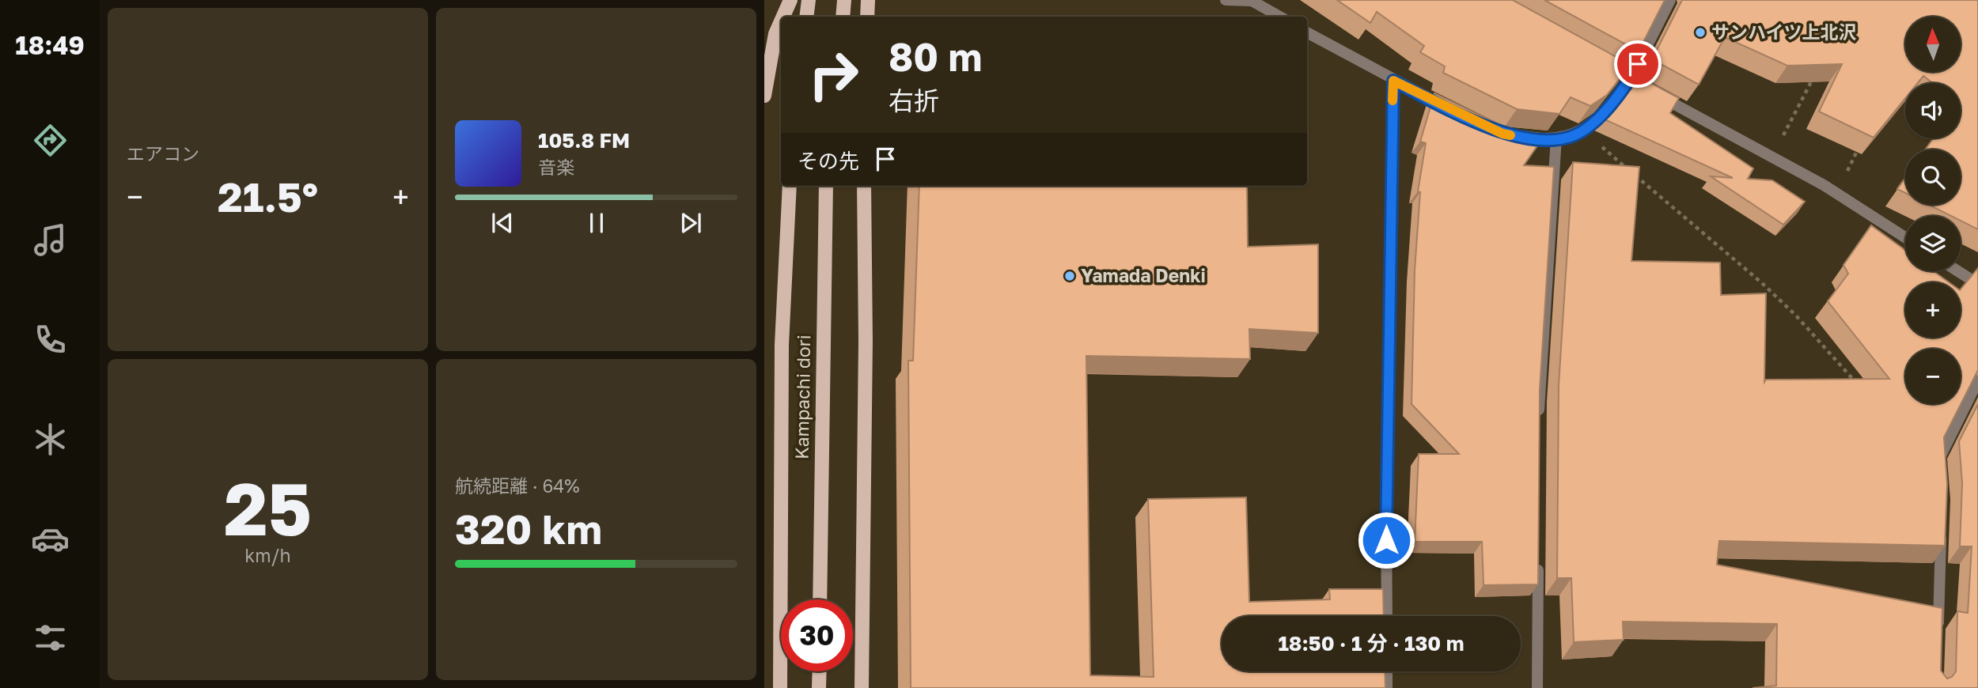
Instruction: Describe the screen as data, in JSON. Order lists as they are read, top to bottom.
{
  "streets": {
    "main road": ["Kampachi dori"]
  },
  "places": ["サンハイツ上北沢", "Yamada Denki"],
  "north": "top",
  "page": {
    "tabs": "18:49",
    "tile": [
      "エアコン",
      ["25", "km/h"],
      ["航続距離 · 64%", "320 km"]
    ],
    "map_buttons": ["+", "−"],
    "turn": ["80 m", "右折"],
    "song": ["105.8 FM", "音楽"],
    "then": "その先",
    "heat": ["−", "21.5°", "+"],
    "limit": "30",
    "trip": "18:50 · 1 分 · 130 m"
  }
}
